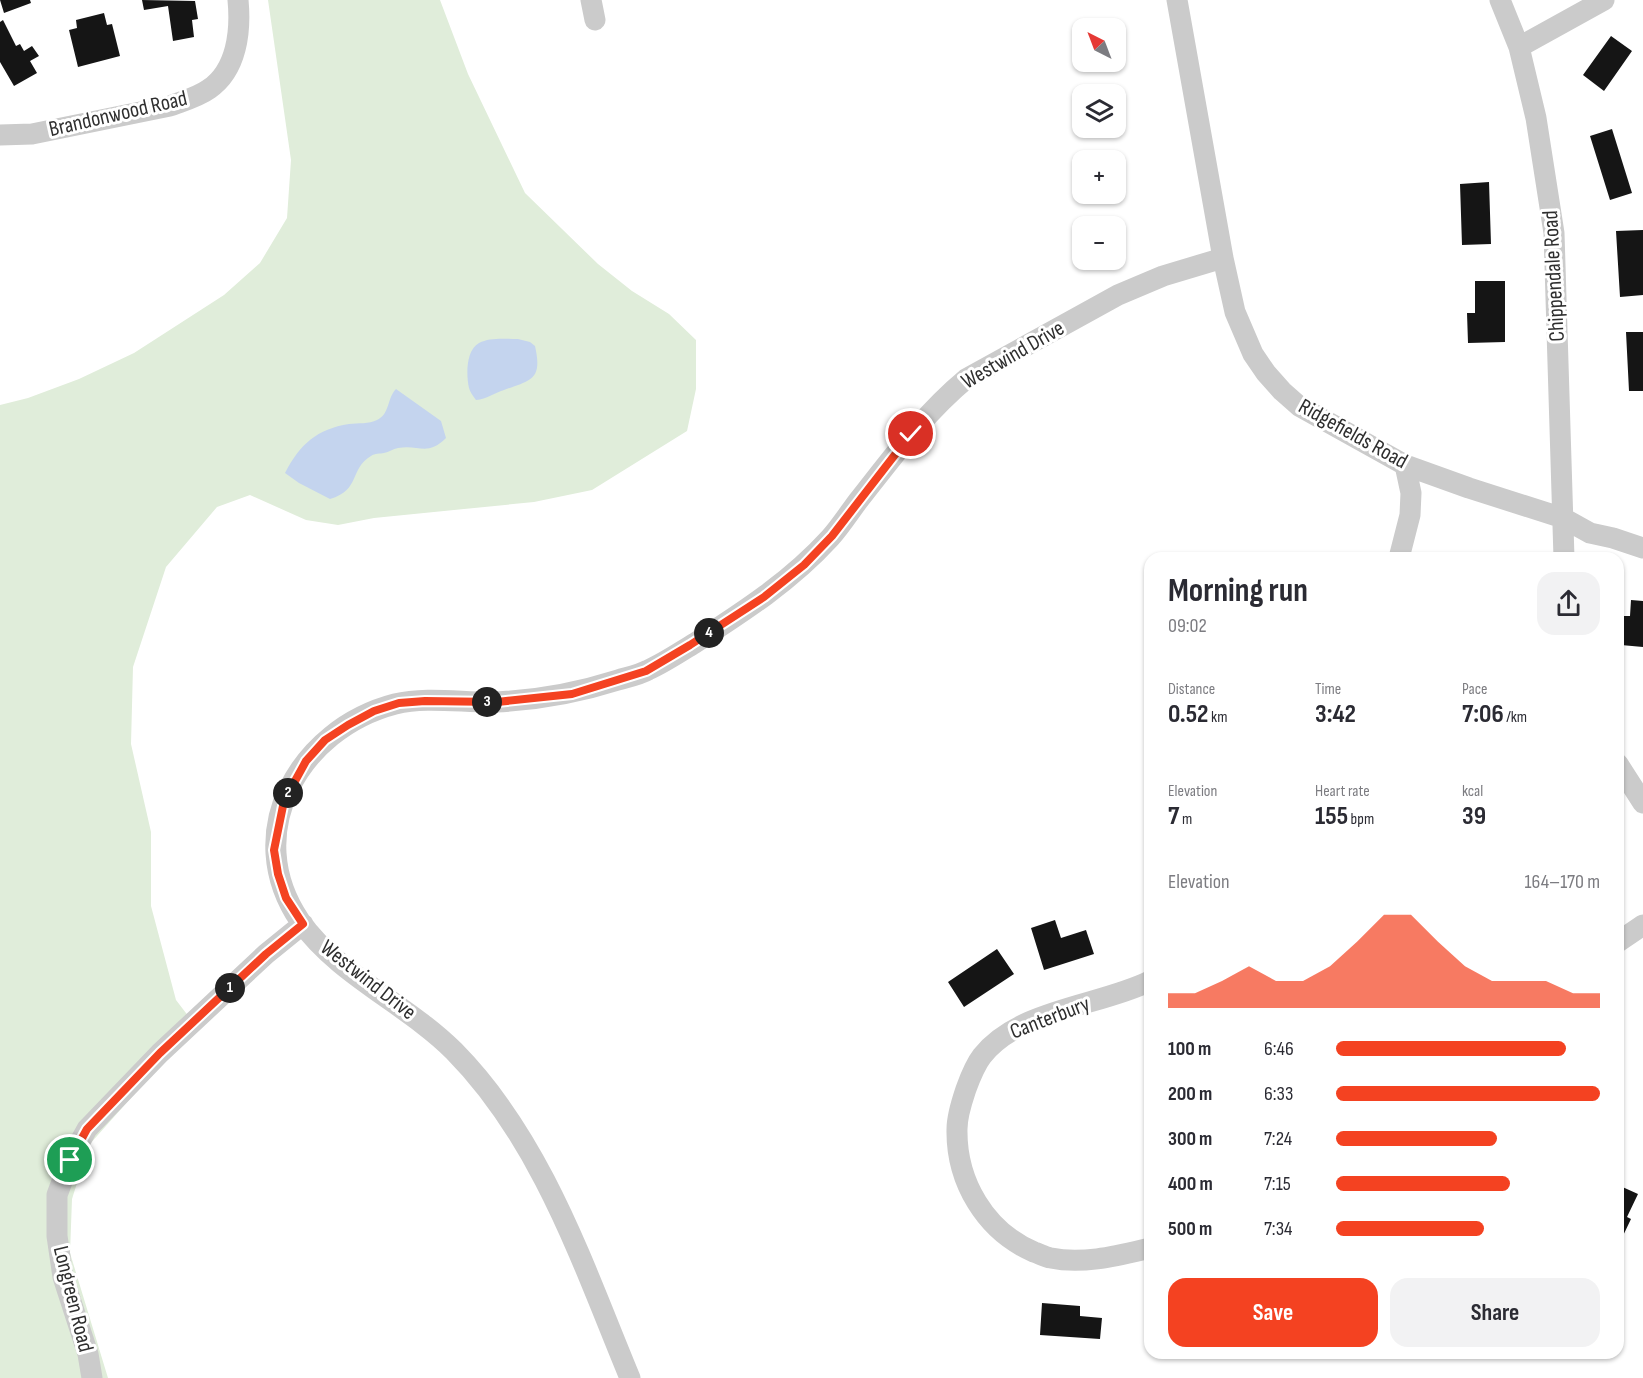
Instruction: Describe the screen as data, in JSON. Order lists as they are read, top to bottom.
{
  "streets": {
    "street": [
      "Brandonwood Road",
      "Chippendale Road",
      "Westwind Drive",
      "Ridgefields Road",
      "Canterbury",
      "Longreen Road"
    ]
  },
  "crossings": [
    ["Chippendale Road", "Ridgefields Road"],
    ["Westwind Drive", "Ridgefields Road"],
    ["Westwind Drive", "Longreen Road"]
  ],
  "north": "top left",
  "page": {
    "map_buttons": ["+", "−"],
    "heading": ["Morning run", "09:02"],
    "pins": [
      "4",
      "3",
      "2",
      "1"
    ],
    "stats": [
      ["Distance", "0.52 km"],
      ["Time", "3:42"],
      ["Pace", "7:06 /km"],
      ["Elevation", "7 m"],
      ["Heart rate", "155 bpm"],
      ["kcal", "39"]
    ],
    "chart": ["Elevation", "164–170 m"],
    "list": [
      {
        "name": "100 m",
        "note": "6:46"
      },
      {
        "name": "200 m",
        "note": "6:33"
      },
      {
        "name": "300 m",
        "note": "7:24"
      },
      {
        "name": "400 m",
        "note": "7:15"
      },
      {
        "name": "500 m",
        "note": "7:34"
      }
    ],
    "buttons": ["Save", "Share"]
  }
}
